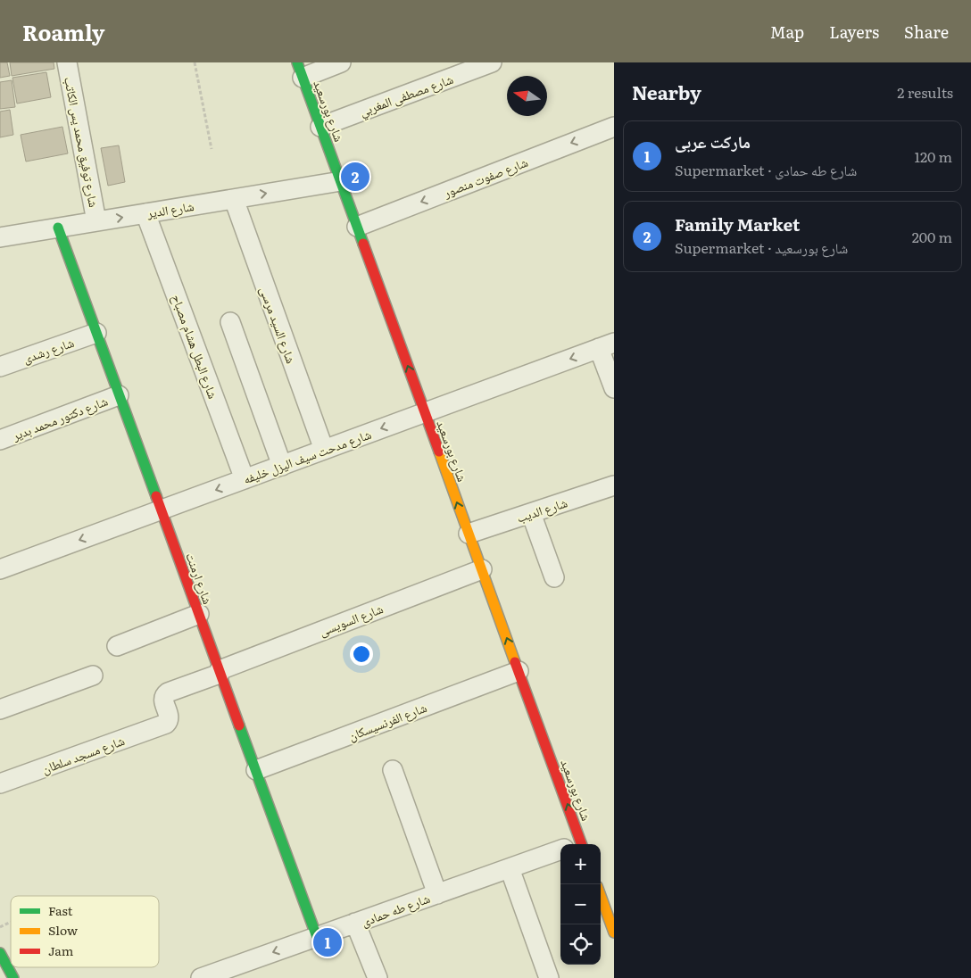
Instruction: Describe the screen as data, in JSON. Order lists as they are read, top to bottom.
{
  "streets": {
    "main road": ["شارع بورسعيد", "شارع ارمنت"],
    "street": [
      "شارع مصطفى المغربي",
      "شارع توفيق محمد يس الكاتب",
      "شارع صفوت منصور",
      "شارع الدير",
      "شارع السيد مرسى",
      "شارع البطل هشام مصباح",
      "شارع رشدى",
      "شارع دكتور محمد بدير",
      "شارع مدحت سيف اليزل خليفه",
      "شارع الديب",
      "شارع السويسى",
      "شارع الفرنسيسكان",
      "شارع مسجد سلطان",
      "شارع طه حمادى"
    ]
  },
  "crossings": [
    ["شارع مصطفى المغربي", "شارع بورسعيد"],
    ["شارع بورسعيد", "شارع صفوت منصور"],
    ["شارع بورسعيد", "شارع الدير"],
    ["شارع بورسعيد", "شارع مدحت سيف اليزل خليفه"],
    ["شارع بورسعيد", "شارع الديب"],
    ["شارع بورسعيد", "شارع السويسى"],
    ["شارع بورسعيد", "شارع الفرنسيسكان"],
    ["شارع توفيق محمد يس الكاتب", "شارع الدير"],
    ["شارع الدير", "شارع السيد مرسى"],
    ["شارع الدير", "شارع البطل هشام مصباح"],
    ["شارع الدير", "شارع ارمنت"],
    ["شارع السيد مرسى", "شارع مدحت سيف اليزل خليفه"],
    ["شارع البطل هشام مصباح", "شارع مدحت سيف اليزل خليفه"],
    ["شارع رشدى", "شارع ارمنت"],
    ["شارع دكتور محمد بدير", "شارع ارمنت"],
    ["شارع مدحت سيف اليزل خليفه", "شارع ارمنت"],
    ["شارع ارمنت", "شارع السويسى"],
    ["شارع ارمنت", "شارع الفرنسيسكان"],
    ["شارع ارمنت", "شارع طه حمادى"],
    ["شارع السويسى", "شارع مسجد سلطان"]
  ],
  "one_way": [
    "شارع بورسعيد",
    "شارع صفوت منصور",
    "شارع الدير",
    "شارع مدحت سيف اليزل خليفه"
  ],
  "legend": ["Fast", "Slow", "Jam"],
  "north": "left",
  "page": {
    "header": "Roamly",
    "nav": ["Map", "Layers", "Share"],
    "heading": ["Nearby", "2 results"],
    "list": [
      {
        "mark": "1",
        "name": "ماركت عربى",
        "note": "Supermarket · شارع طه حمادى",
        "value": "120 m"
      },
      {
        "mark": "2",
        "name": "Family Market",
        "note": "Supermarket · شارع بورسعيد",
        "value": "200 m"
      }
    ],
    "pins": ["2", "1"],
    "map_buttons": ["+", "−"]
  }
}
